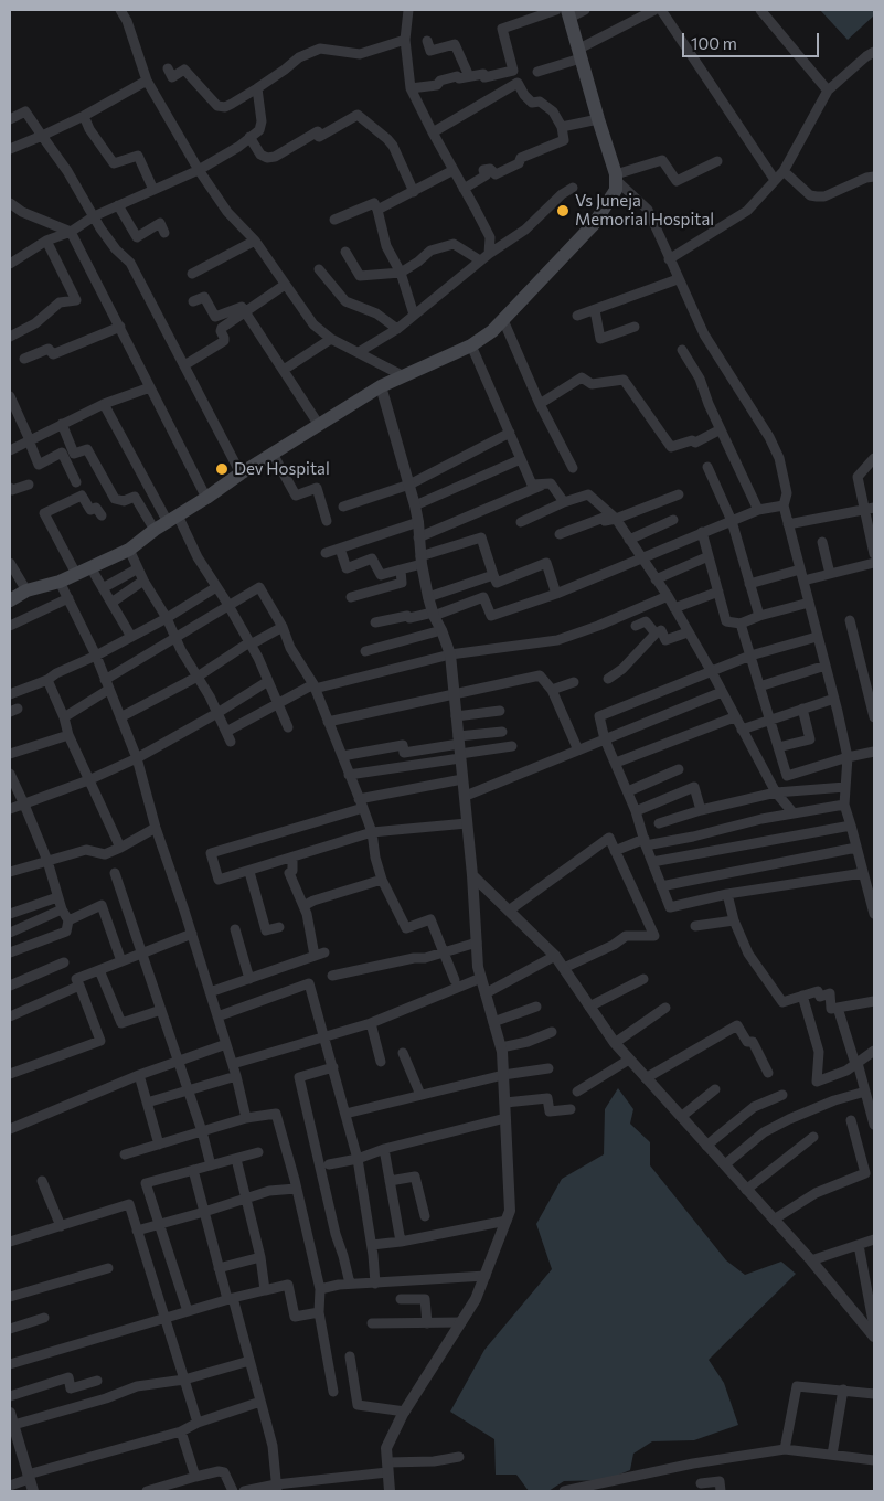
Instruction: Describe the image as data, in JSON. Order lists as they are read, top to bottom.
{
  "places": ["Vs Juneja Memorial Hospital", "Dev Hospital"],
  "scale_bar": "100 m"
}
